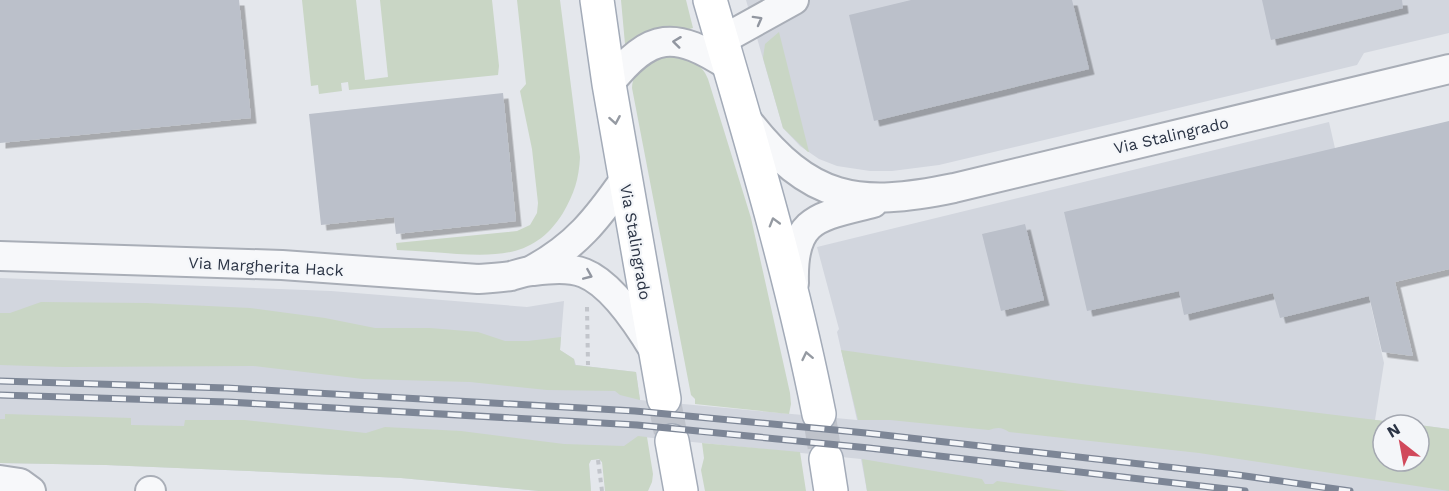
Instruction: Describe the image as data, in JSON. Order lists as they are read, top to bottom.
{
  "streets": {
    "main road": ["Via Stalingrado"],
    "street": ["Via Margherita Hack"]
  },
  "crossings": [
    ["Via Stalingrado", "Via Margherita Hack"]
  ],
  "north": "top left"
}
